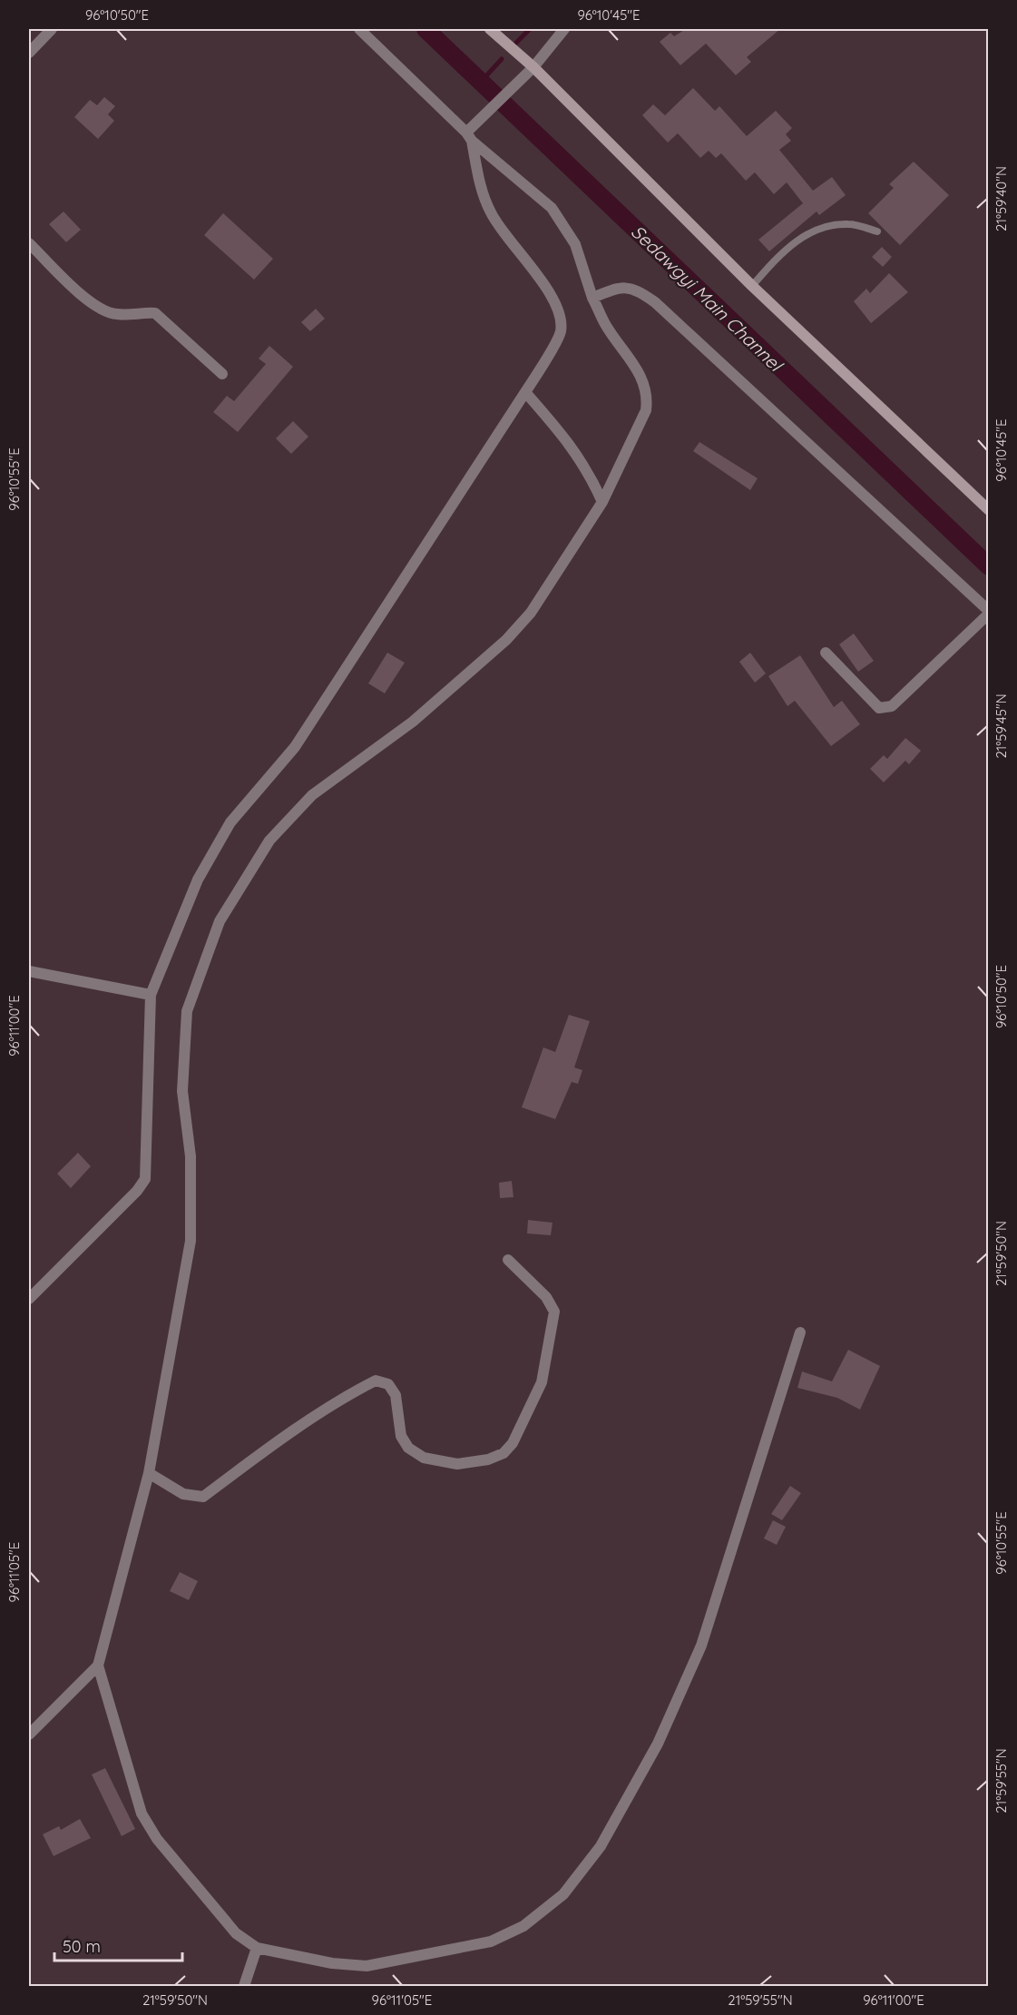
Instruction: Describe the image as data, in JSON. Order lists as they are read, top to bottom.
{
  "water": ["Sedawgyi Main Channel"],
  "scale_bar": "50 m",
  "coordinates": [
    "96°10'50\"E",
    "96°10'45\"E",
    "21°59'40\"N",
    "96°10'55\"E",
    "21°59'45\"N",
    "96°11'00\"E",
    "21°59'50\"N",
    "96°11'05\"E",
    "21°59'55\"N"
  ]
}
